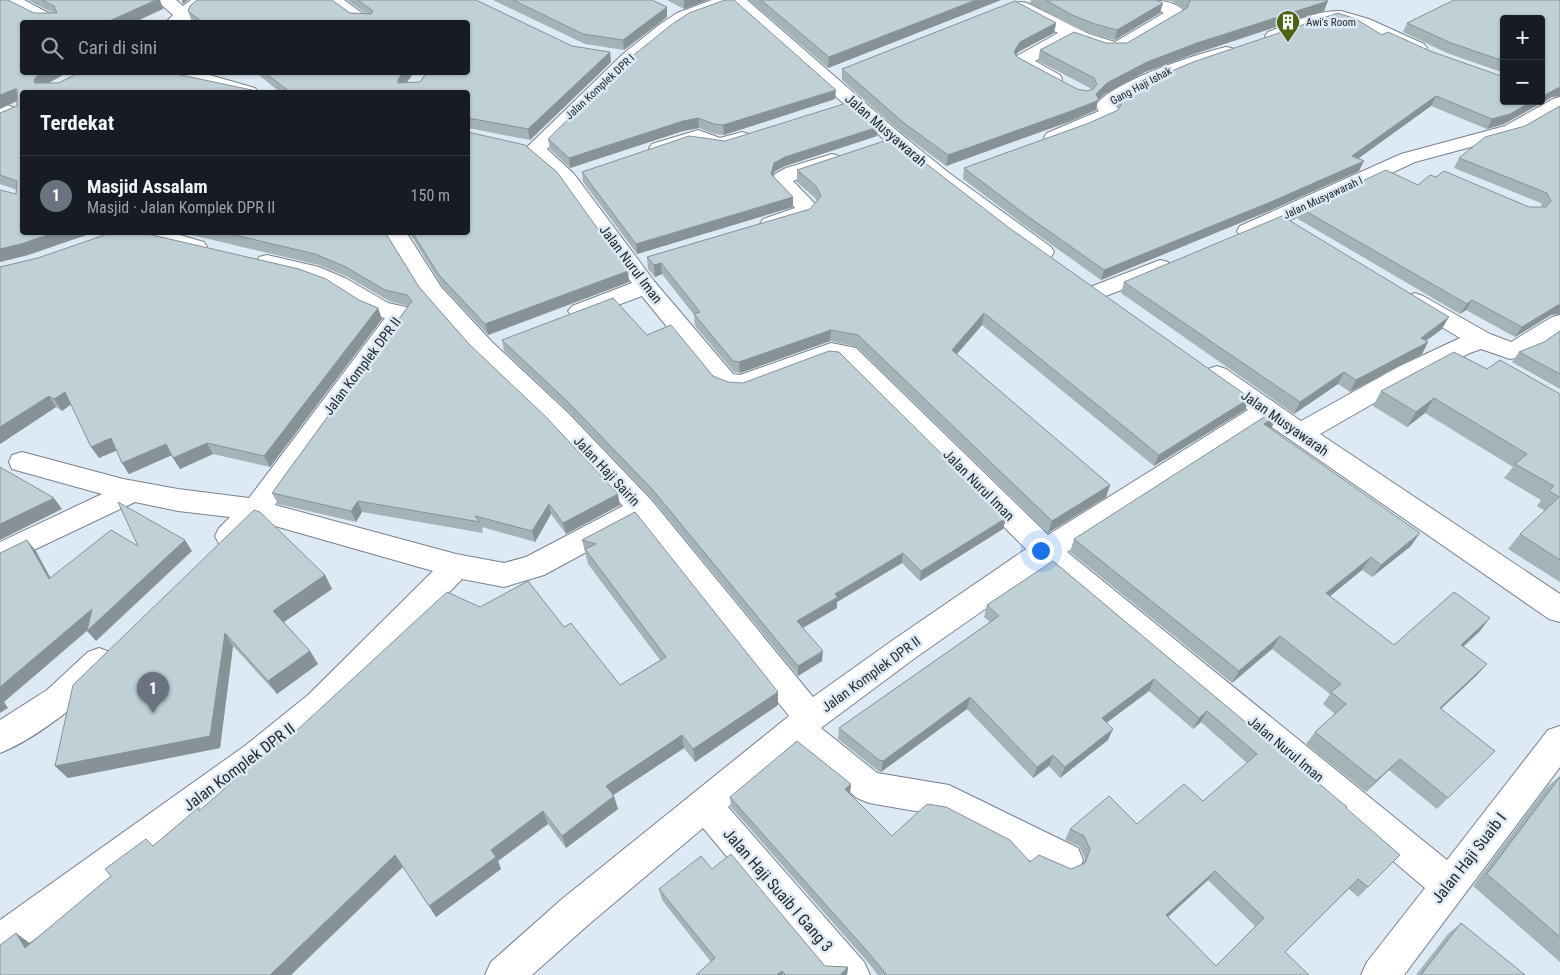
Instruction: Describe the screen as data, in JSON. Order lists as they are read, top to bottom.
{
  "streets": {
    "street": [
      "Gang Haji Ishak",
      "Jalan Komplek DPR I",
      "Jalan Musyawarah",
      "Jalan Musyawarah I",
      "Jalan Nurul Iman",
      "Jalan Komplek DPR II",
      "Jalan Haji Sairin",
      "Jalan Haji Suaib I",
      "Jalan Haji Suaib I Gang 3"
    ]
  },
  "crossings": [
    ["Jalan Komplek DPR I", "Jalan Nurul Iman"],
    ["Jalan Musyawarah", "Jalan Komplek DPR II"],
    ["Jalan Nurul Iman", "Jalan Komplek DPR II"],
    ["Jalan Nurul Iman", "Jalan Haji Suaib I"],
    ["Jalan Komplek DPR II", "Jalan Haji Sairin"],
    ["Jalan Komplek DPR II", "Jalan Haji Suaib I Gang 3"]
  ],
  "places": {
    "building": ["Awi's Room"]
  },
  "page": {
    "map_buttons": ["+", "−"],
    "search": "Cari di sini",
    "heading": "Terdekat",
    "list": [
      {
        "mark": "1",
        "name": "Masjid Assalam",
        "note": "Masjid · Jalan Komplek DPR II",
        "value": "150 m"
      }
    ],
    "pins": "1"
  }
}
